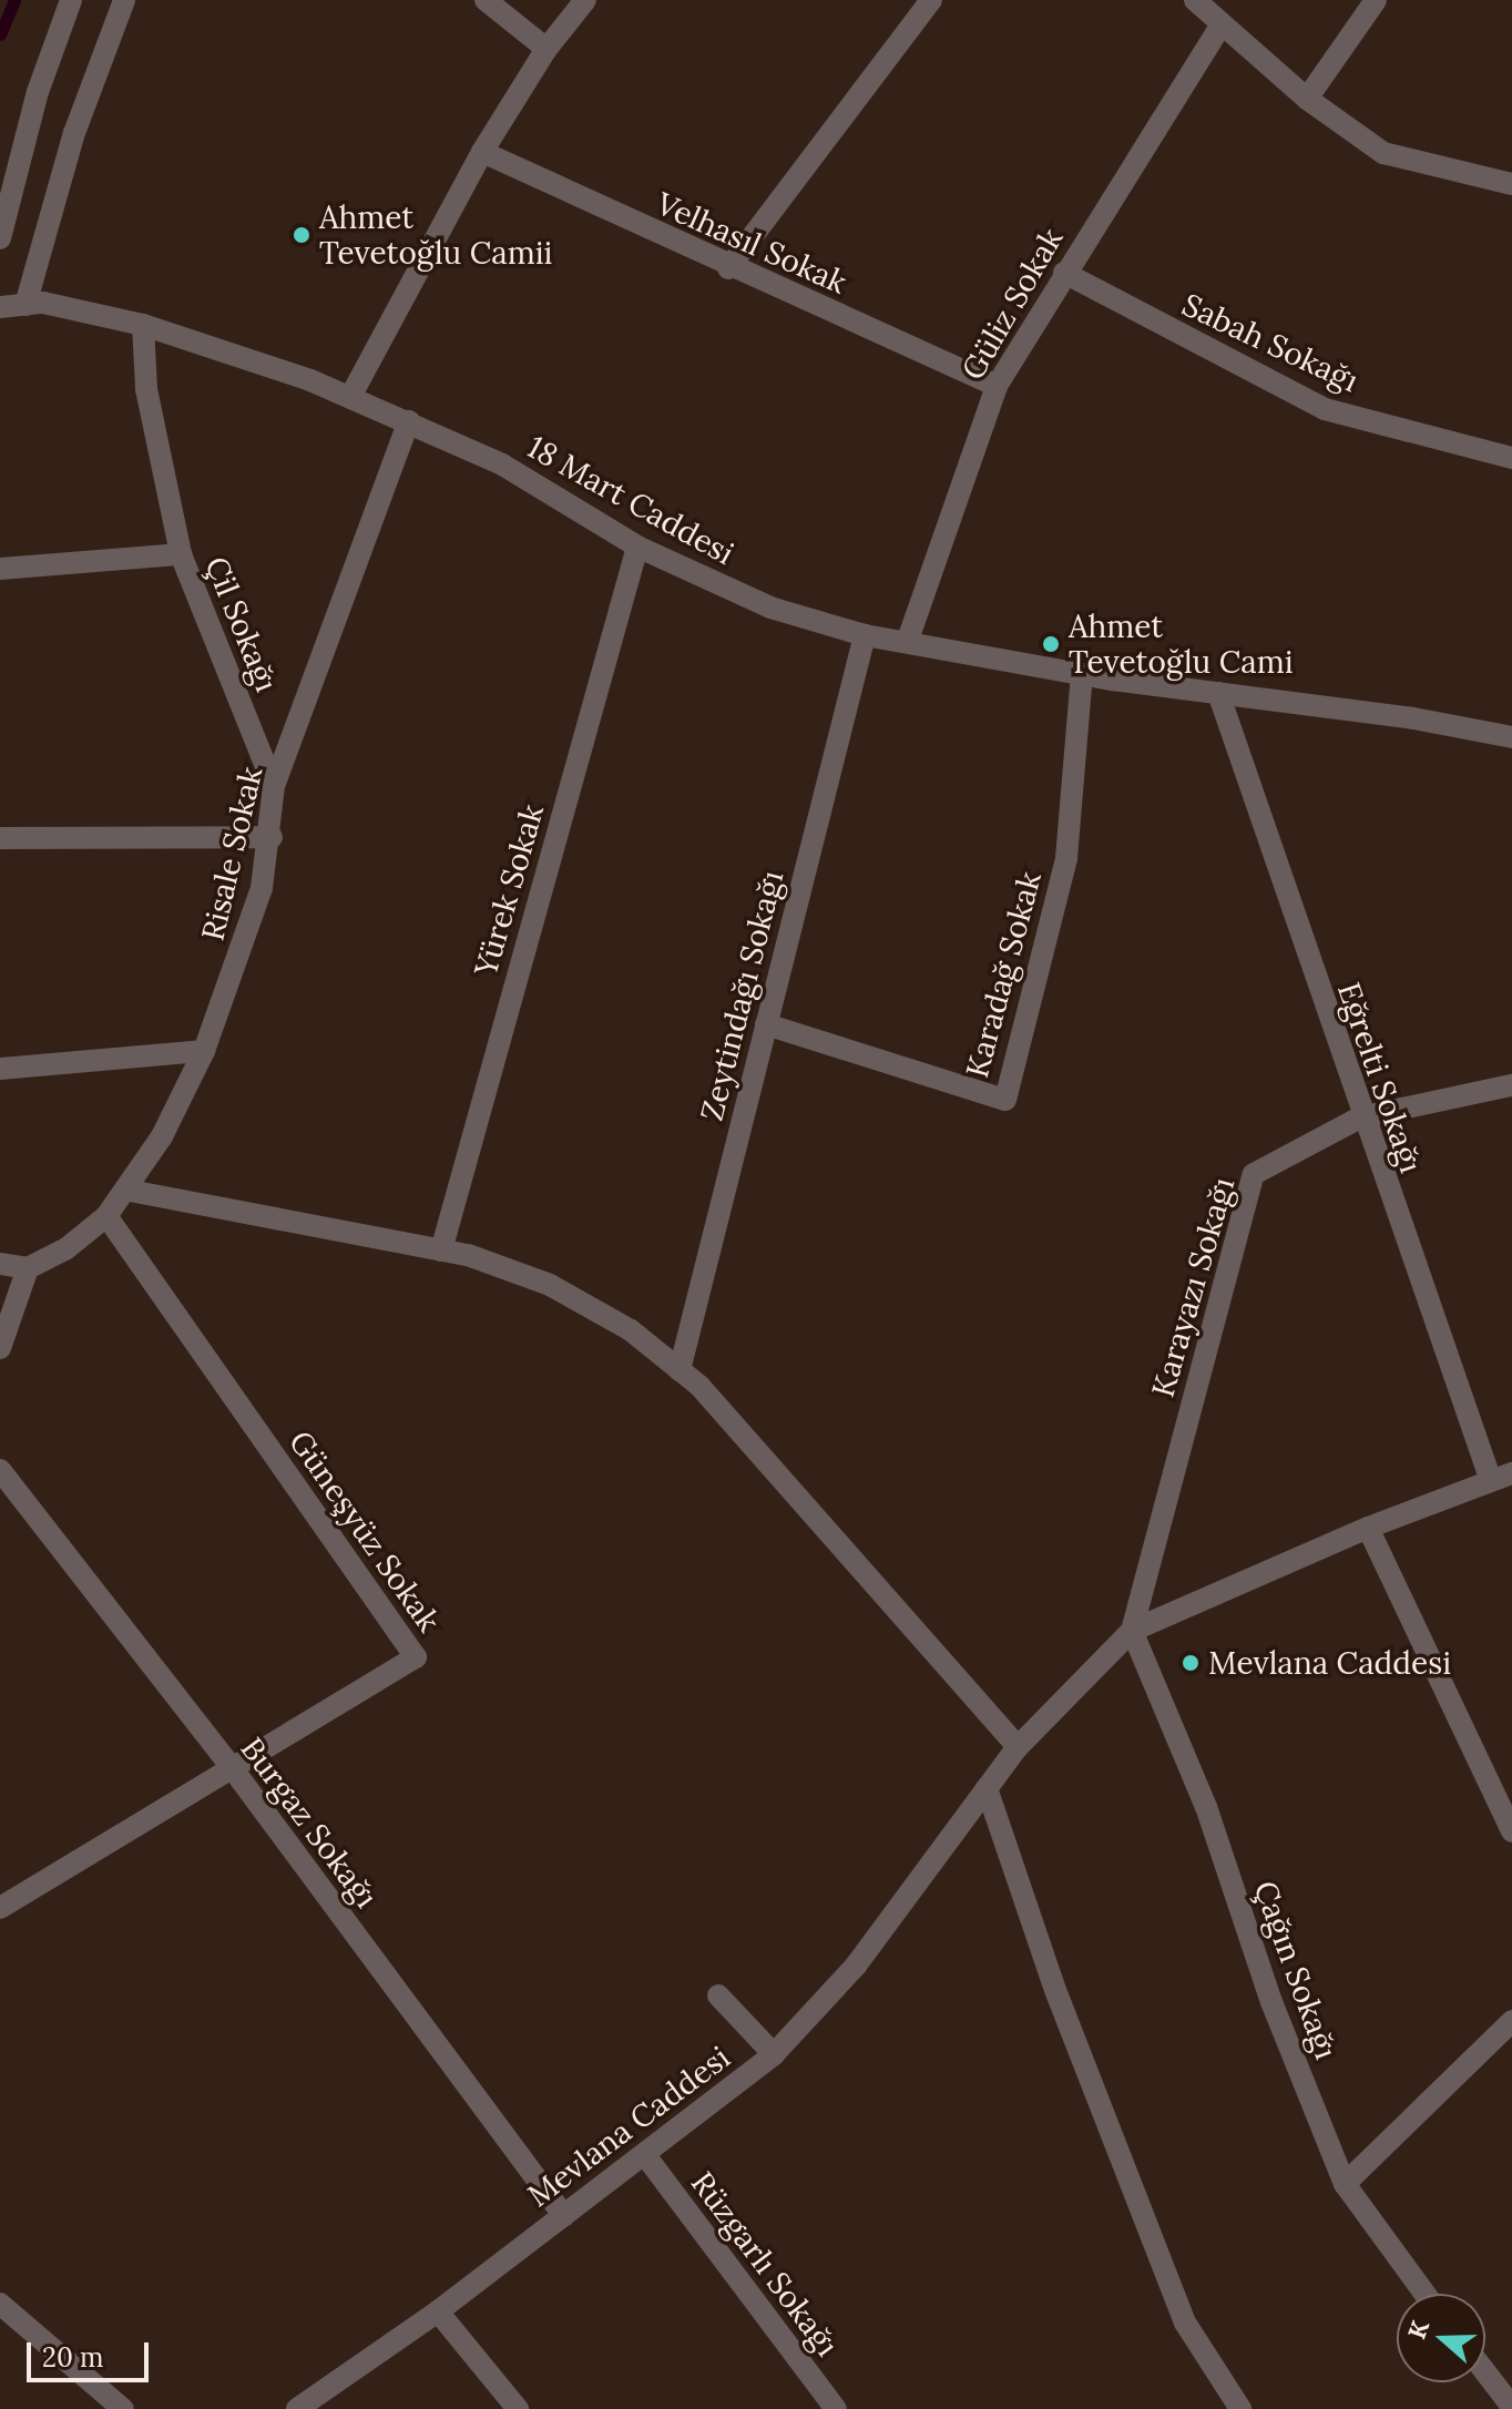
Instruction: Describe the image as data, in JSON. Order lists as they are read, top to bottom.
{
  "streets": {
    "street": [
      "Velhasıl Sokak",
      "Güliz Sokak",
      "Sabah Sokağı",
      "18 Mart Caddesi",
      "Çil Sokağı",
      "Risale Sokak",
      "Yürek Sokak",
      "Karadağ Sokak",
      "Zeytindağı Sokağı",
      "Eğrelti Sokağı",
      "Karayazı Sokağı",
      "Güneşyüz Sokak",
      "Burgaz Sokağı",
      "Çağın Sokağı",
      "Mevlana Caddesi",
      "Rüzgarlı Sokağı"
    ]
  },
  "crossings": [
    ["Velhasıl Sokak", "Güliz Sokak"],
    ["Güliz Sokak", "Sabah Sokağı"],
    ["Güliz Sokak", "18 Mart Caddesi"],
    ["18 Mart Caddesi", "Risale Sokak"],
    ["18 Mart Caddesi", "Yürek Sokak"],
    ["18 Mart Caddesi", "Karadağ Sokak"],
    ["18 Mart Caddesi", "Zeytindağı Sokağı"],
    ["18 Mart Caddesi", "Eğrelti Sokağı"],
    ["Çil Sokağı", "Risale Sokak"],
    ["Risale Sokak", "Güneşyüz Sokak"],
    ["Karadağ Sokak", "Zeytindağı Sokağı"],
    ["Eğrelti Sokağı", "Karayazı Sokağı"],
    ["Eğrelti Sokağı", "Mevlana Caddesi"],
    ["Karayazı Sokağı", "Çağın Sokağı"],
    ["Karayazı Sokağı", "Mevlana Caddesi"],
    ["Güneşyüz Sokak", "Burgaz Sokağı"],
    ["Burgaz Sokağı", "Mevlana Caddesi"],
    ["Çağın Sokağı", "Mevlana Caddesi"],
    ["Mevlana Caddesi", "Rüzgarlı Sokağı"]
  ],
  "places": ["Ahmet Tevetoğlu Camii", "Ahmet Tevetoğlu Cami", "Mevlana Caddesi"],
  "scale_bar": "20 m",
  "north": "left"
}
